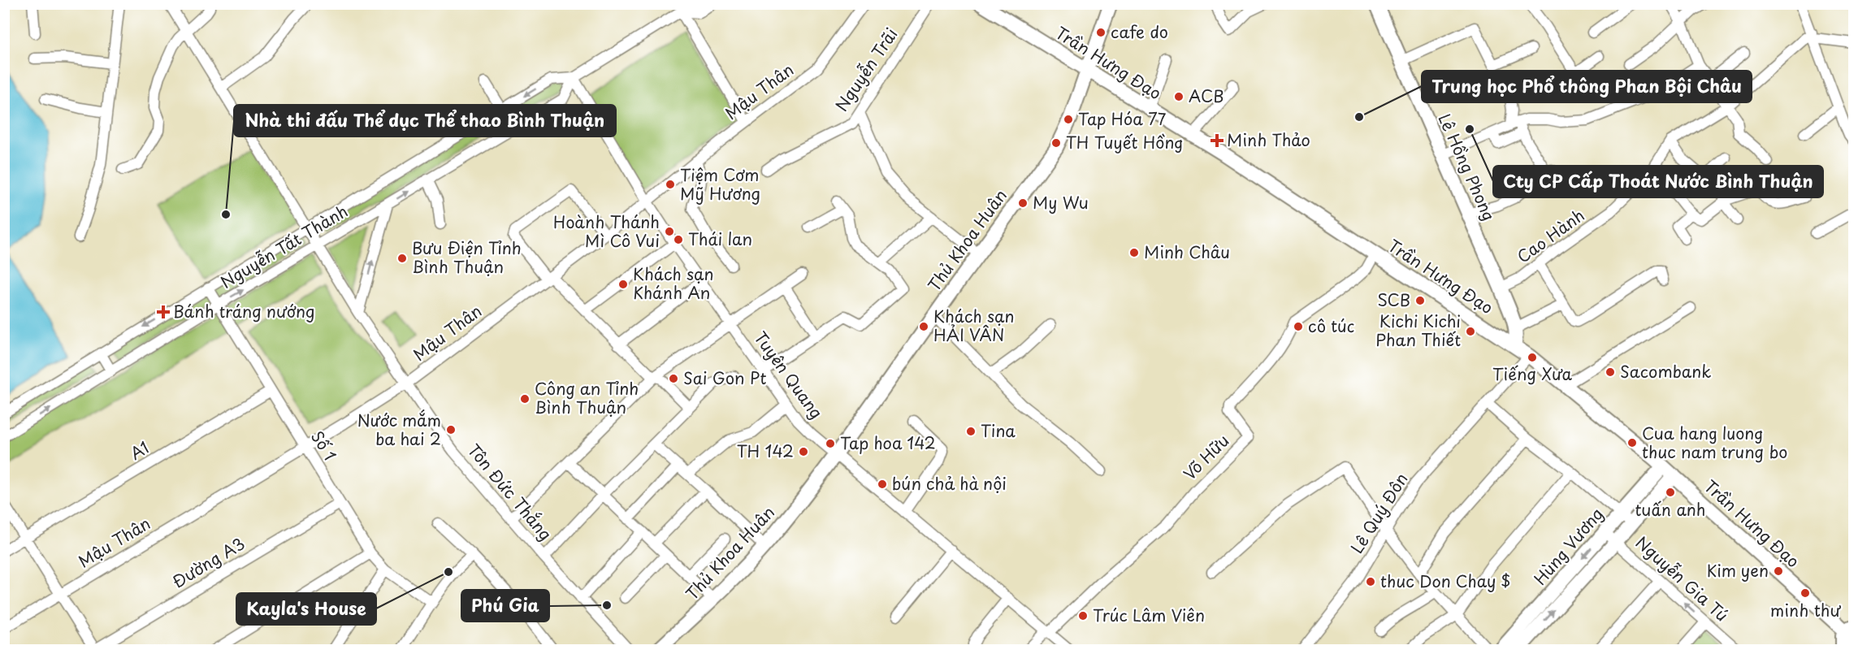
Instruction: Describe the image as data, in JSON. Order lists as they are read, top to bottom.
{
  "streets": {
    "main road": [
      "Trần Hưng Đạo",
      "Lê Hồng Phong",
      "Thủ Khoa Huân",
      "Hùng Vương"
    ],
    "street": [
      "Nguyễn Trãi",
      "Mậu Thân",
      "Cao Hành",
      "Nguyễn Tất Thành",
      "Tuyên Quang",
      "Số 1",
      "A1",
      "Võ Hữu",
      "Tôn Đức Thắng",
      "Lê Quý Đôn",
      "Đường A3",
      "Nguyễn Gia Tú"
    ]
  },
  "crossings": [
    ["Trần Hưng Đạo", "Lê Hồng Phong"],
    ["Trần Hưng Đạo", "Thủ Khoa Huân"],
    ["Trần Hưng Đạo", "Võ Hữu"],
    ["Trần Hưng Đạo", "Lê Quý Đôn"],
    ["Trần Hưng Đạo", "Hùng Vương"],
    ["Mậu Thân", "Tuyên Quang"],
    ["Mậu Thân", "Số 1"],
    ["Mậu Thân", "Tôn Đức Thắng"],
    ["Lê Hồng Phong", "Cao Hành"],
    ["Thủ Khoa Huân", "Tuyên Quang"],
    ["Nguyễn Tất Thành", "Tuyên Quang"],
    ["Nguyễn Tất Thành", "Số 1"],
    ["Nguyễn Tất Thành", "Tôn Đức Thắng"],
    ["Tuyên Quang", "Võ Hữu"],
    ["Số 1", "A1"],
    ["Số 1", "Đường A3"],
    ["Hùng Vương", "Nguyễn Gia Tú"]
  ],
  "places": {
    "other": [
      "cafe do",
      "ACB",
      "Trung học Phổ thông Phan Bội Châu",
      "Tap Hóa 77",
      "Cty CP Cấp Thoát Nước Bình Thuận",
      "TH Tuyết Hồng",
      "Tiệm Cơm Mỹ Hương",
      "My Wu",
      "Nhà thi đấu Thể dục Thể thao Bình Thuận",
      "Hoành Thánh Mì Cô Vui",
      "Thái lan",
      "Minh Châu",
      "Bưu Điện Tỉnh Bình Thuận",
      "Khách sạn Khánh An",
      "SCB",
      "Khách sạn HẢI VÂN",
      "cô túc",
      "Kichi Kichi Phan Thiết",
      "Tiếng Xưa",
      "Sacombank",
      "Sai Gon Pt",
      "Công an Tỉnh Bình Thuận",
      "Nước mắm ba hai 2",
      "Tina",
      "Cua hang luong thuc nam trung bo",
      "Tap hoa 142",
      "TH 142",
      "bún chả hà nội",
      "tuấn anh",
      "Kim yen",
      "Kayla's House",
      "thuc Don Chay $",
      "minh thư",
      "Phú Gia",
      "Trúc Lâm Viên"
    ],
    "health": ["Minh Thảo", "Bánh tráng nướng"]
  }
}
